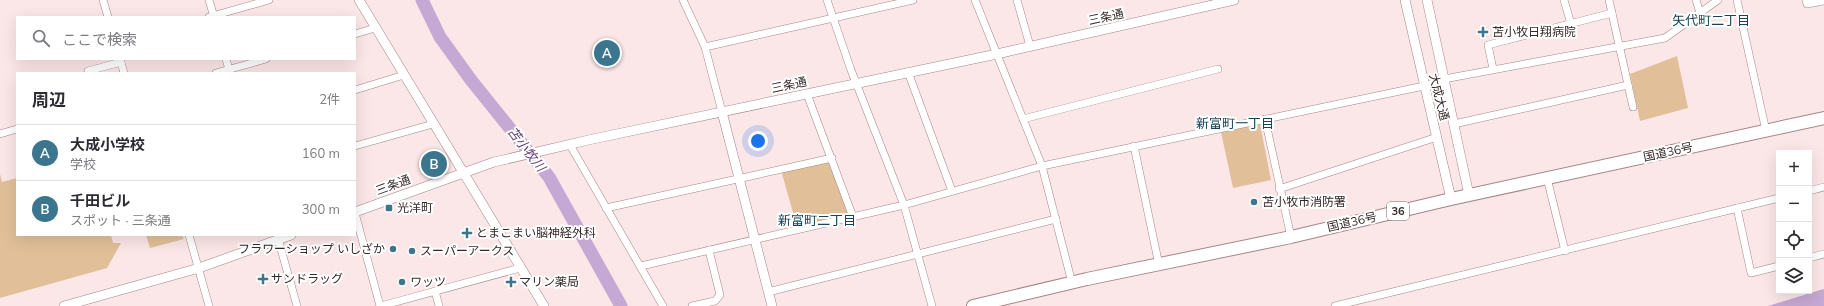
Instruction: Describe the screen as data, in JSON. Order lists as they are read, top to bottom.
{
  "streets": {
    "highway": ["国道36号", "36"],
    "street": ["三条通", "大成大通"]
  },
  "crossings": [
    ["大成大通", "国道36号"]
  ],
  "districts": ["矢代町二丁目", "新富町一丁目", "新富町二丁目"],
  "water": ["苫小牧川"],
  "places": {
    "health": [
      "苫小牧日翔病院",
      "とまこまい脳神経外科",
      "サンドラッグ",
      "マリン薬局"
    ],
    "other": [
      "苫小牧市消防署",
      "フラワーショップ いしざか",
      "スーパーアークス",
      "ワッツ"
    ],
    "transit": ["光洋町"]
  },
  "page": {
    "search": "ここで検索",
    "pins": ["A", "B"],
    "heading": ["周辺", "2件"],
    "list": [
      {
        "mark": "A",
        "name": "大成小学校",
        "note": "学校",
        "value": "160 m"
      },
      {
        "mark": "B",
        "name": "千田ビル",
        "note": "スポット · 三条通",
        "value": "300 m"
      }
    ],
    "map_buttons": ["+", "−"]
  }
}
